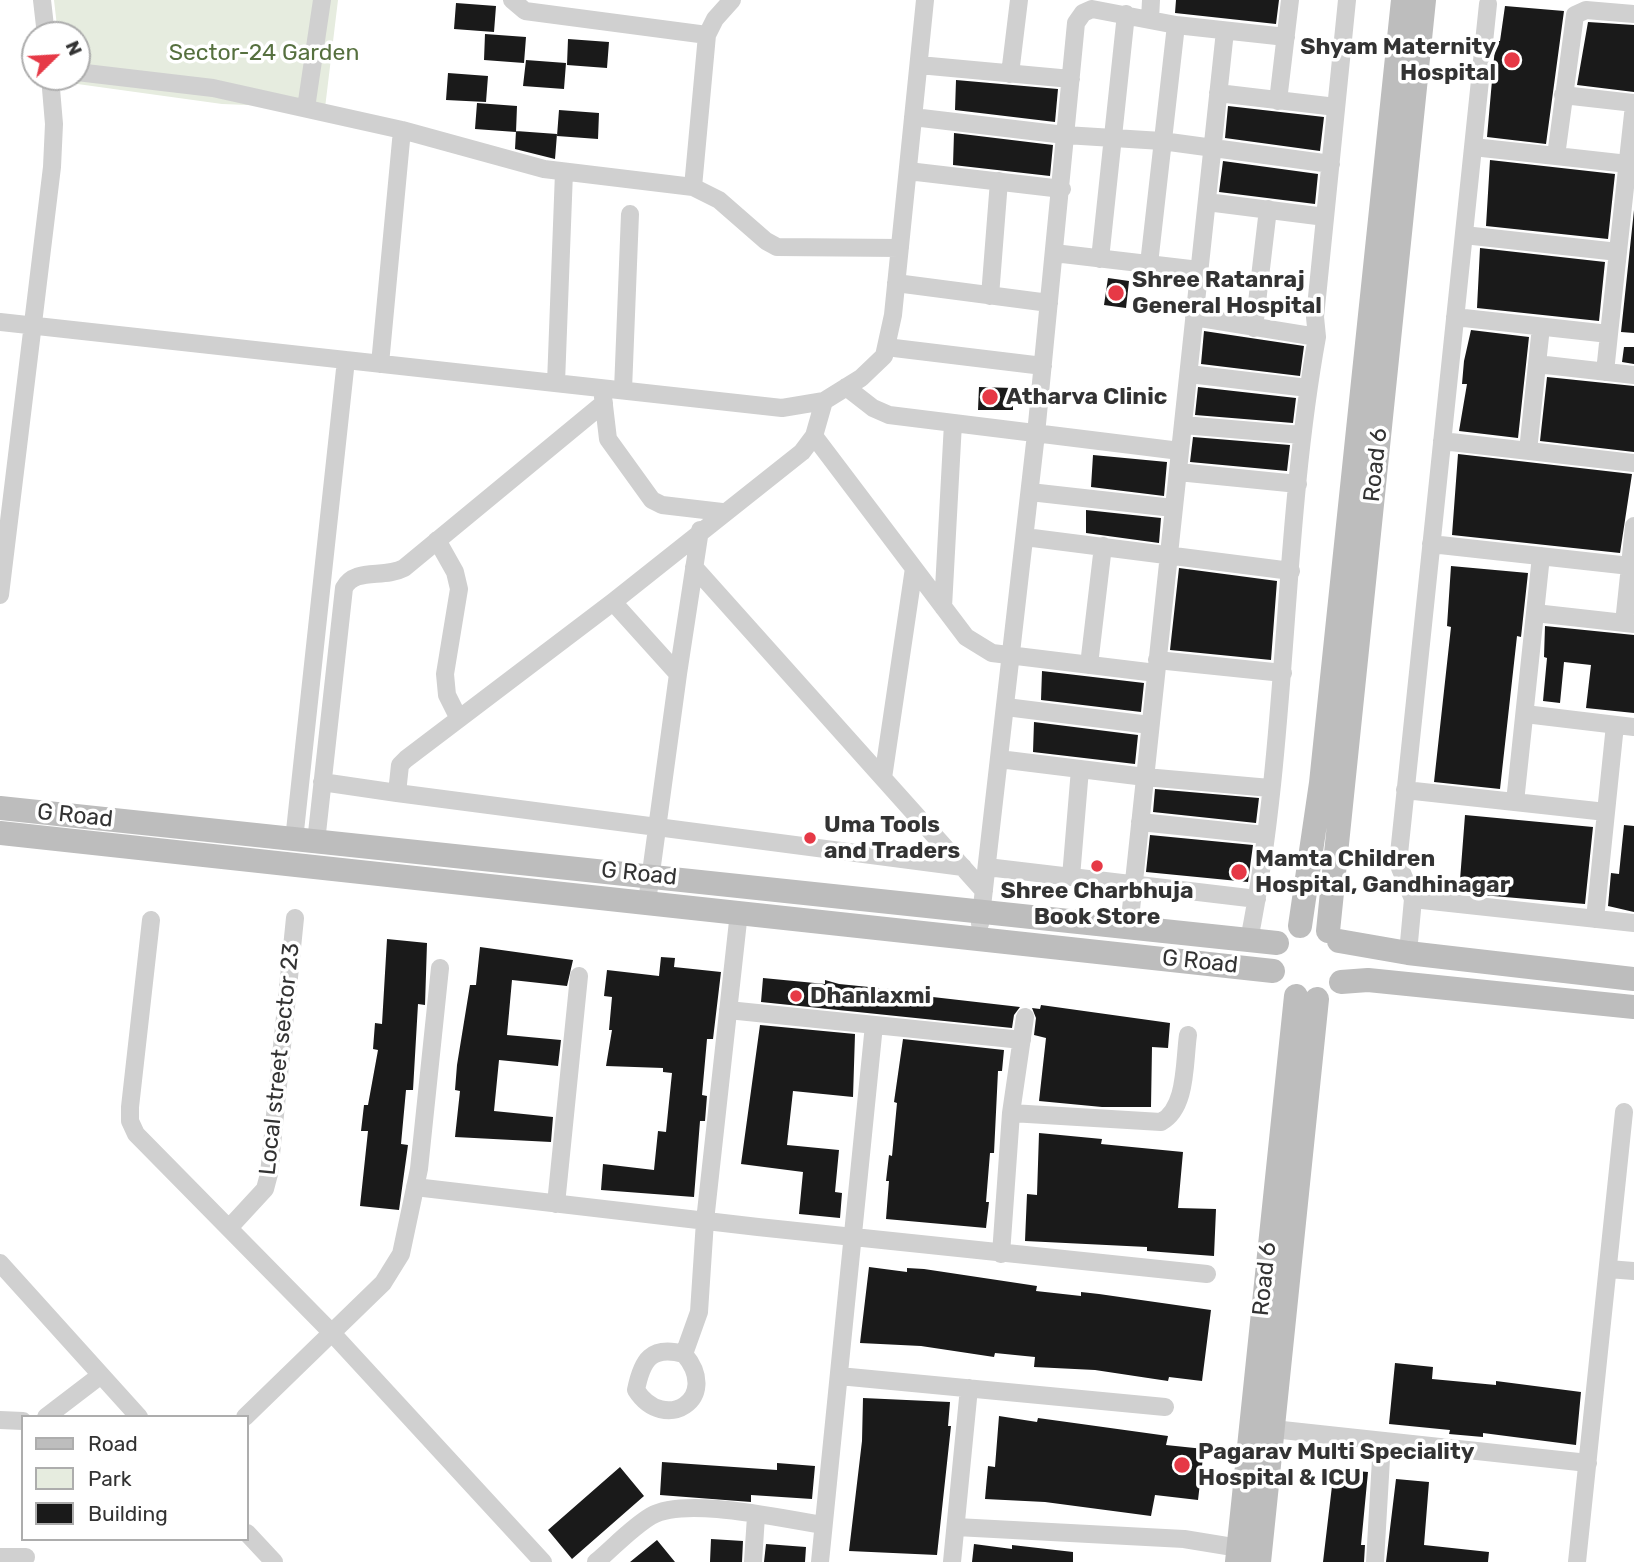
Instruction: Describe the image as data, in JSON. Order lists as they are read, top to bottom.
{
  "streets": {
    "street": ["Road 6", "G Road", "Local street sector 23"]
  },
  "crossings": [
    ["Road 6", "G Road"]
  ],
  "parks": ["Sector-24 Garden"],
  "places": [
    "Shyam Maternity Hospital",
    "Shree Ratanraj General Hospital",
    "Atharva Clinic",
    "Uma Tools and Traders",
    "Shree Charbhuja Book Store",
    "Mamta Children Hospital, Gandhinagar",
    "Dhanlaxmi",
    "Pagarav Multi Speciality Hospital & ICU"
  ],
  "legend": ["Road", "Park", "Building"],
  "north": "top right"
}
